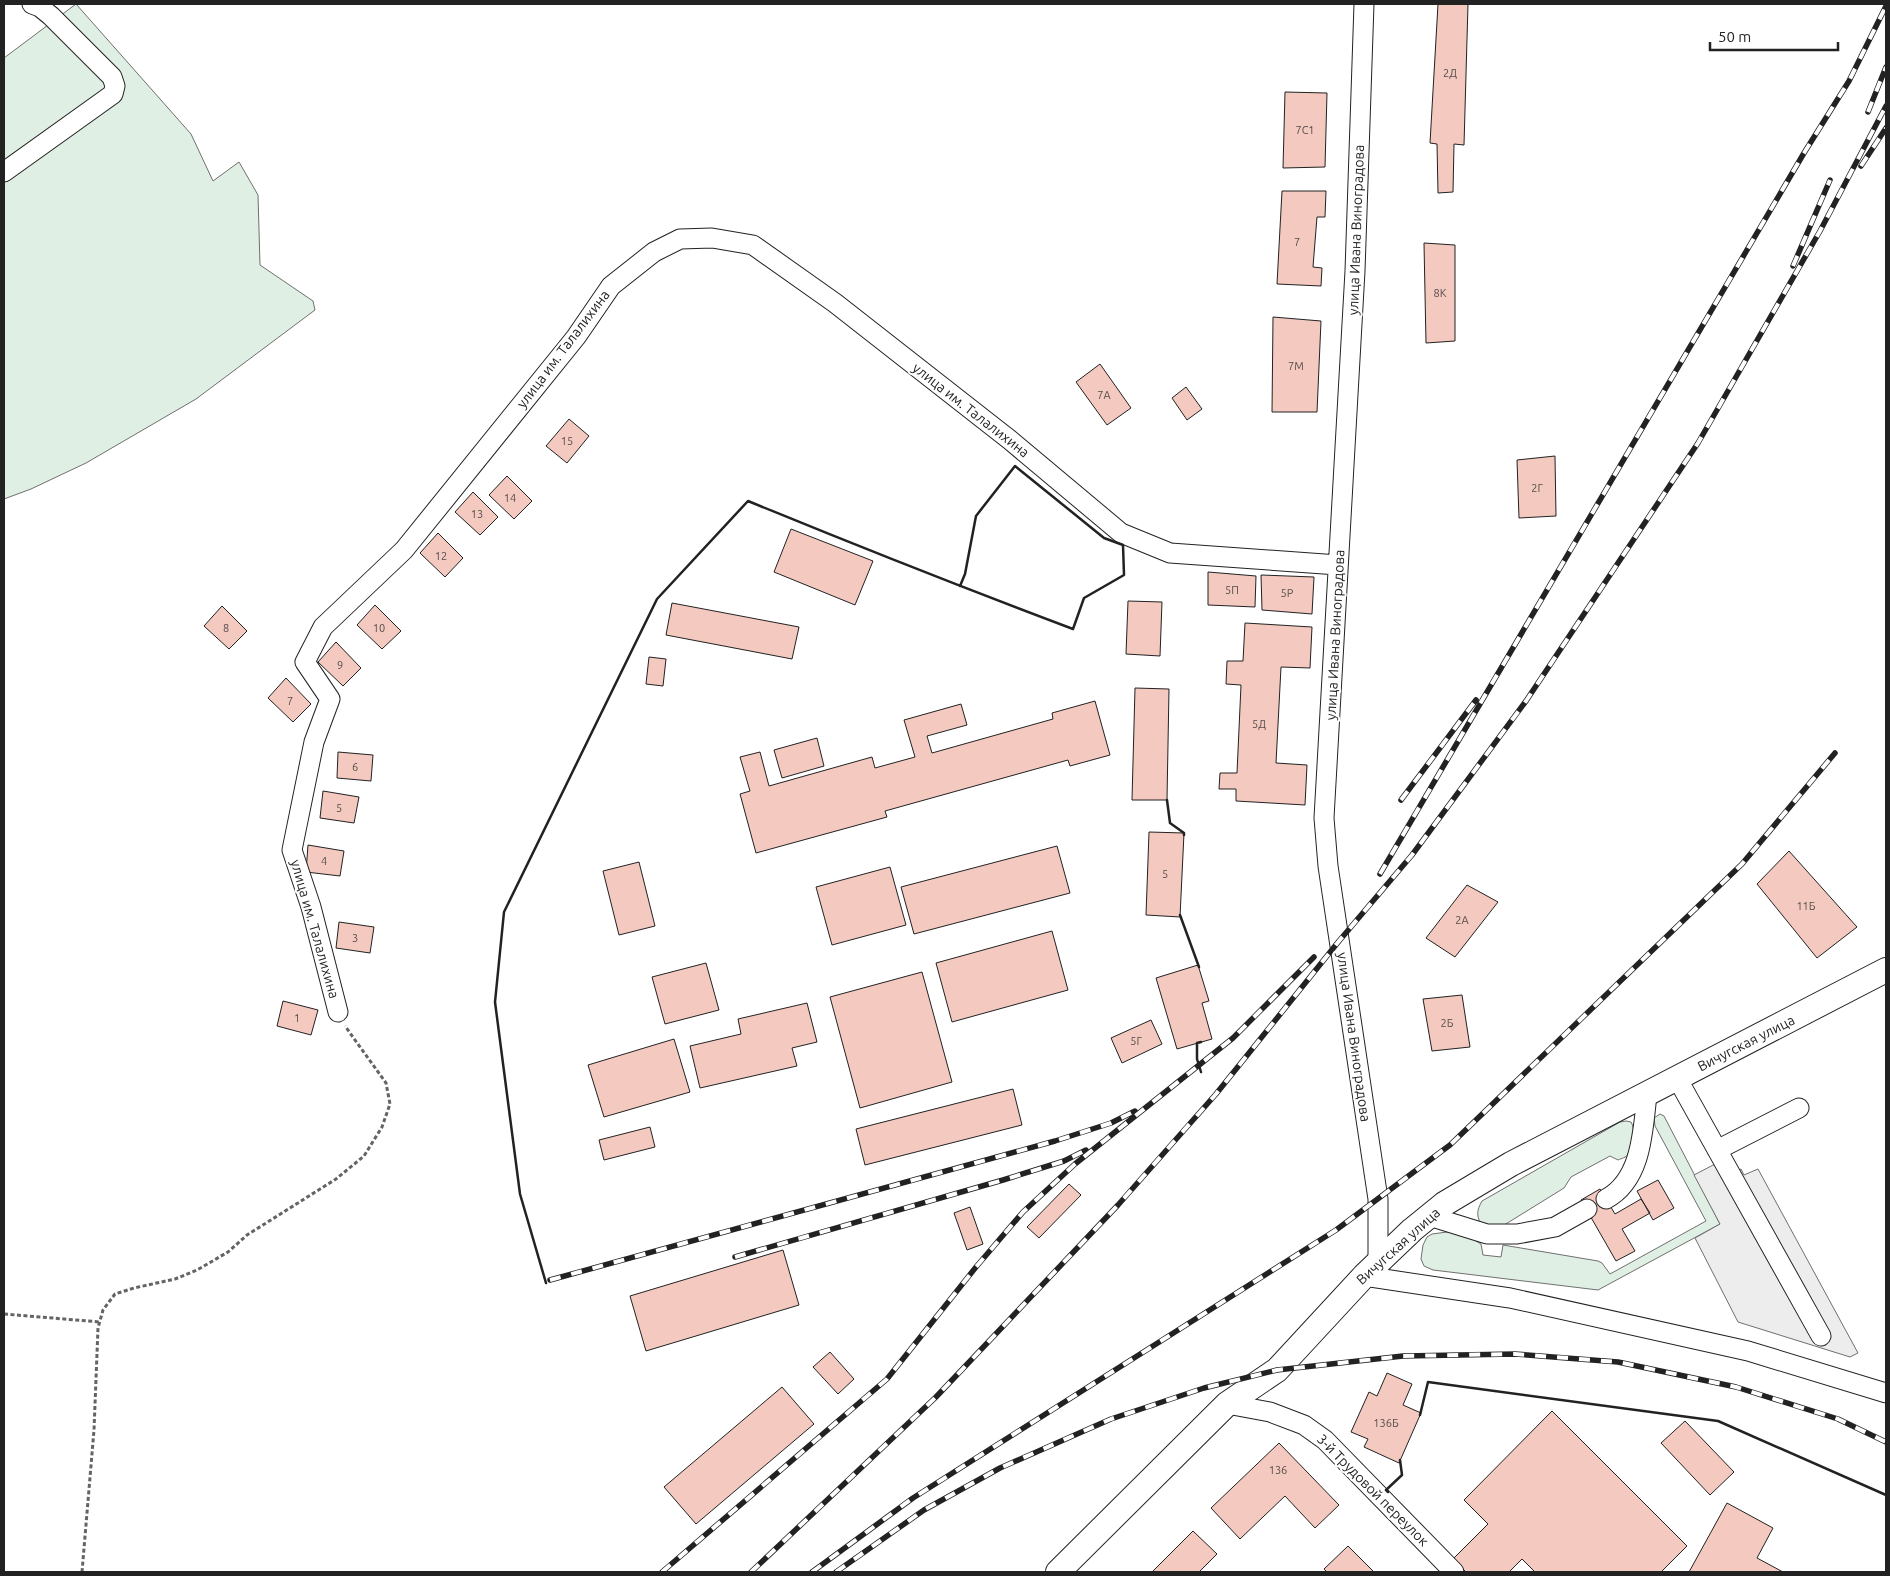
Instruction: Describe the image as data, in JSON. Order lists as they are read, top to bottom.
{
  "streets": {
    "main road": ["Вичугская улица"],
    "street": ["улица Ивана Виноградова", "улица им. Талалихина", "3-й Трудовой переулок"]
  },
  "crossings": [
    ["улица Ивана Виноградова", "улица им. Талалихина"],
    ["улица Ивана Виноградова", "Вичугская улица"],
    ["Вичугская улица", "3-й Трудовой переулок"]
  ],
  "house_numbers": [
    "2Д",
    "7С1",
    "7",
    "8К",
    "7М",
    "7А",
    "15",
    "2Г",
    "14",
    "13",
    "12",
    "5П",
    "5Р",
    "8",
    "10",
    "9",
    "7",
    "5Д",
    "6",
    "5",
    "4",
    "5",
    "11Б",
    "2А",
    "3",
    "1",
    "2Б",
    "5Г",
    "136Б",
    "136"
  ],
  "scale_bar": "50 m"
}
